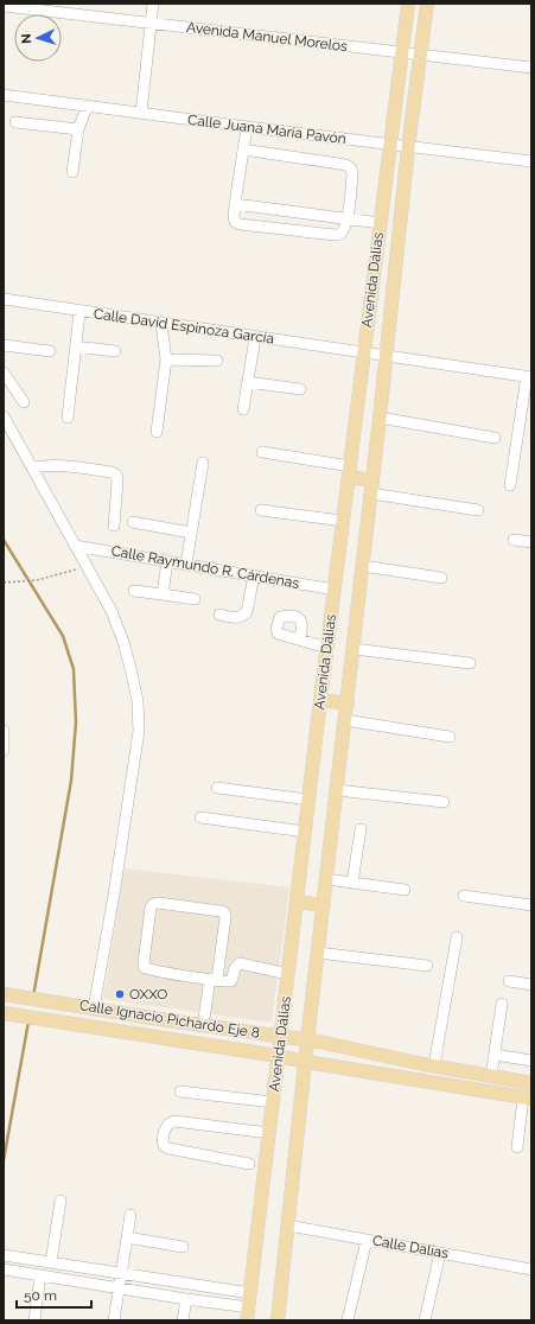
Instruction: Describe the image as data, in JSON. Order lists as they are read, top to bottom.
{
  "streets": {
    "main road": ["Avenida Dálias", "Calle Ignacio Pichardo Eje 8"],
    "street": [
      "Avenida Manuel Morelos",
      "Calle Juana María Pavón",
      "Calle David Espinoza García",
      "Calle Raymundo R. Cárdenas",
      "Calle Dalias"
    ]
  },
  "crossings": [
    ["Avenida Manuel Morelos", "Avenida Dálias"],
    ["Calle Juana María Pavón", "Avenida Dálias"],
    ["Avenida Dálias", "Calle David Espinoza García"],
    ["Avenida Dálias", "Calle Raymundo R. Cárdenas"],
    ["Avenida Dálias", "Calle Ignacio Pichardo Eje 8"],
    ["Avenida Dálias", "Calle Dalias"]
  ],
  "places": ["OXXO"],
  "scale_bar": "50 m",
  "north": "left"
}
